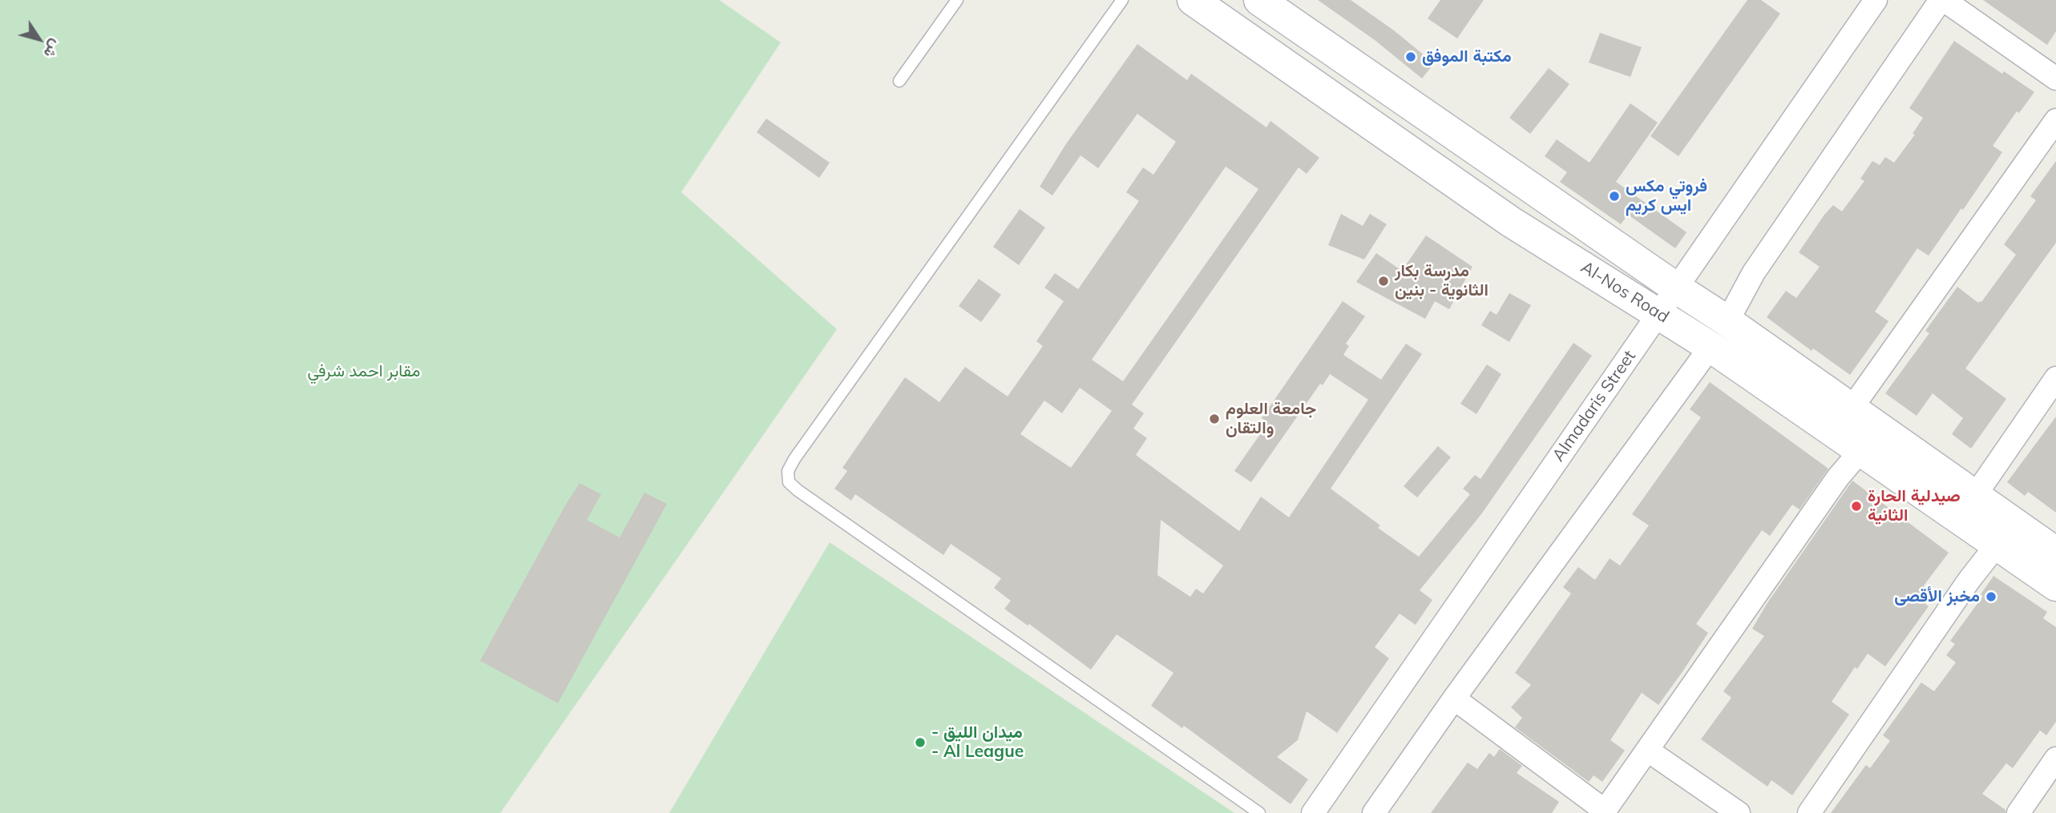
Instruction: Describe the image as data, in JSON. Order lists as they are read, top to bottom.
{
  "streets": {
    "main road": ["Al-Nos Road"],
    "street": ["Almadaris Street"]
  },
  "crossings": [
    ["Al-Nos Road", "Almadaris Street"]
  ],
  "parks": ["مقابر احمد شرفي"],
  "places": [
    "مكتبة الموفق",
    "فروتي مكس ايس كريم",
    "مدرسة بكار الثانوية - بنين",
    "جامعة العلوم والتقان",
    "صيدلية الحارة الثانية",
    "مخبز الأقصى",
    "- ميدان الليق - Al League"
  ],
  "north": "bottom right"
}
